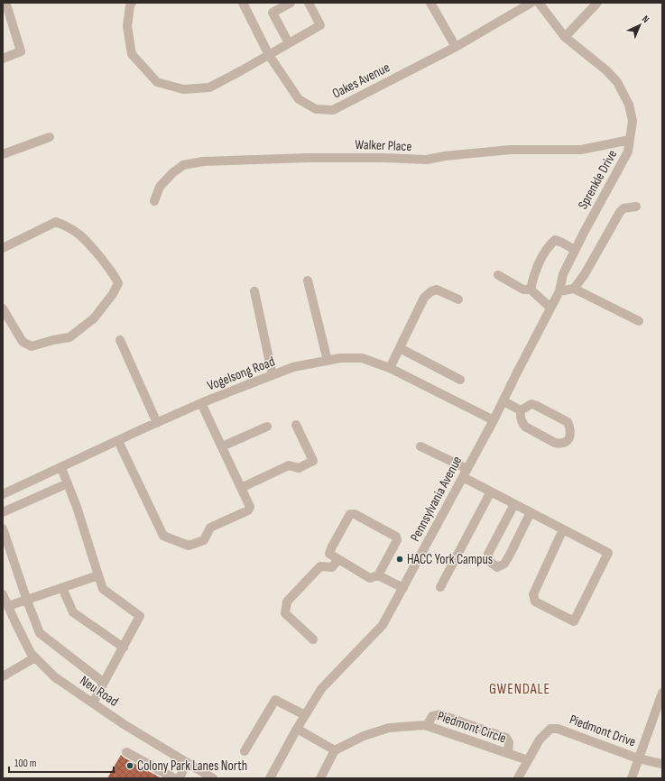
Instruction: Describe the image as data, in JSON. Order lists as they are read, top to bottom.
{
  "streets": {
    "street": [
      "Oakes Avenue",
      "Walker Place",
      "Sprenkle Drive",
      "Vogelsong Road",
      "Pennsylvania Avenue",
      "Neu Road",
      "Piedmont Circle",
      "Piedmont Drive"
    ]
  },
  "crossings": [
    ["Walker Place", "Sprenkle Drive"],
    ["Sprenkle Drive", "Pennsylvania Avenue"],
    ["Vogelsong Road", "Pennsylvania Avenue"],
    ["Piedmont Circle", "Piedmont Drive"]
  ],
  "districts": ["GWENDALE"],
  "places": ["HACC York Campus", "Colony Park Lanes North"],
  "scale_bar": "100 m",
  "north": "top right"
}
